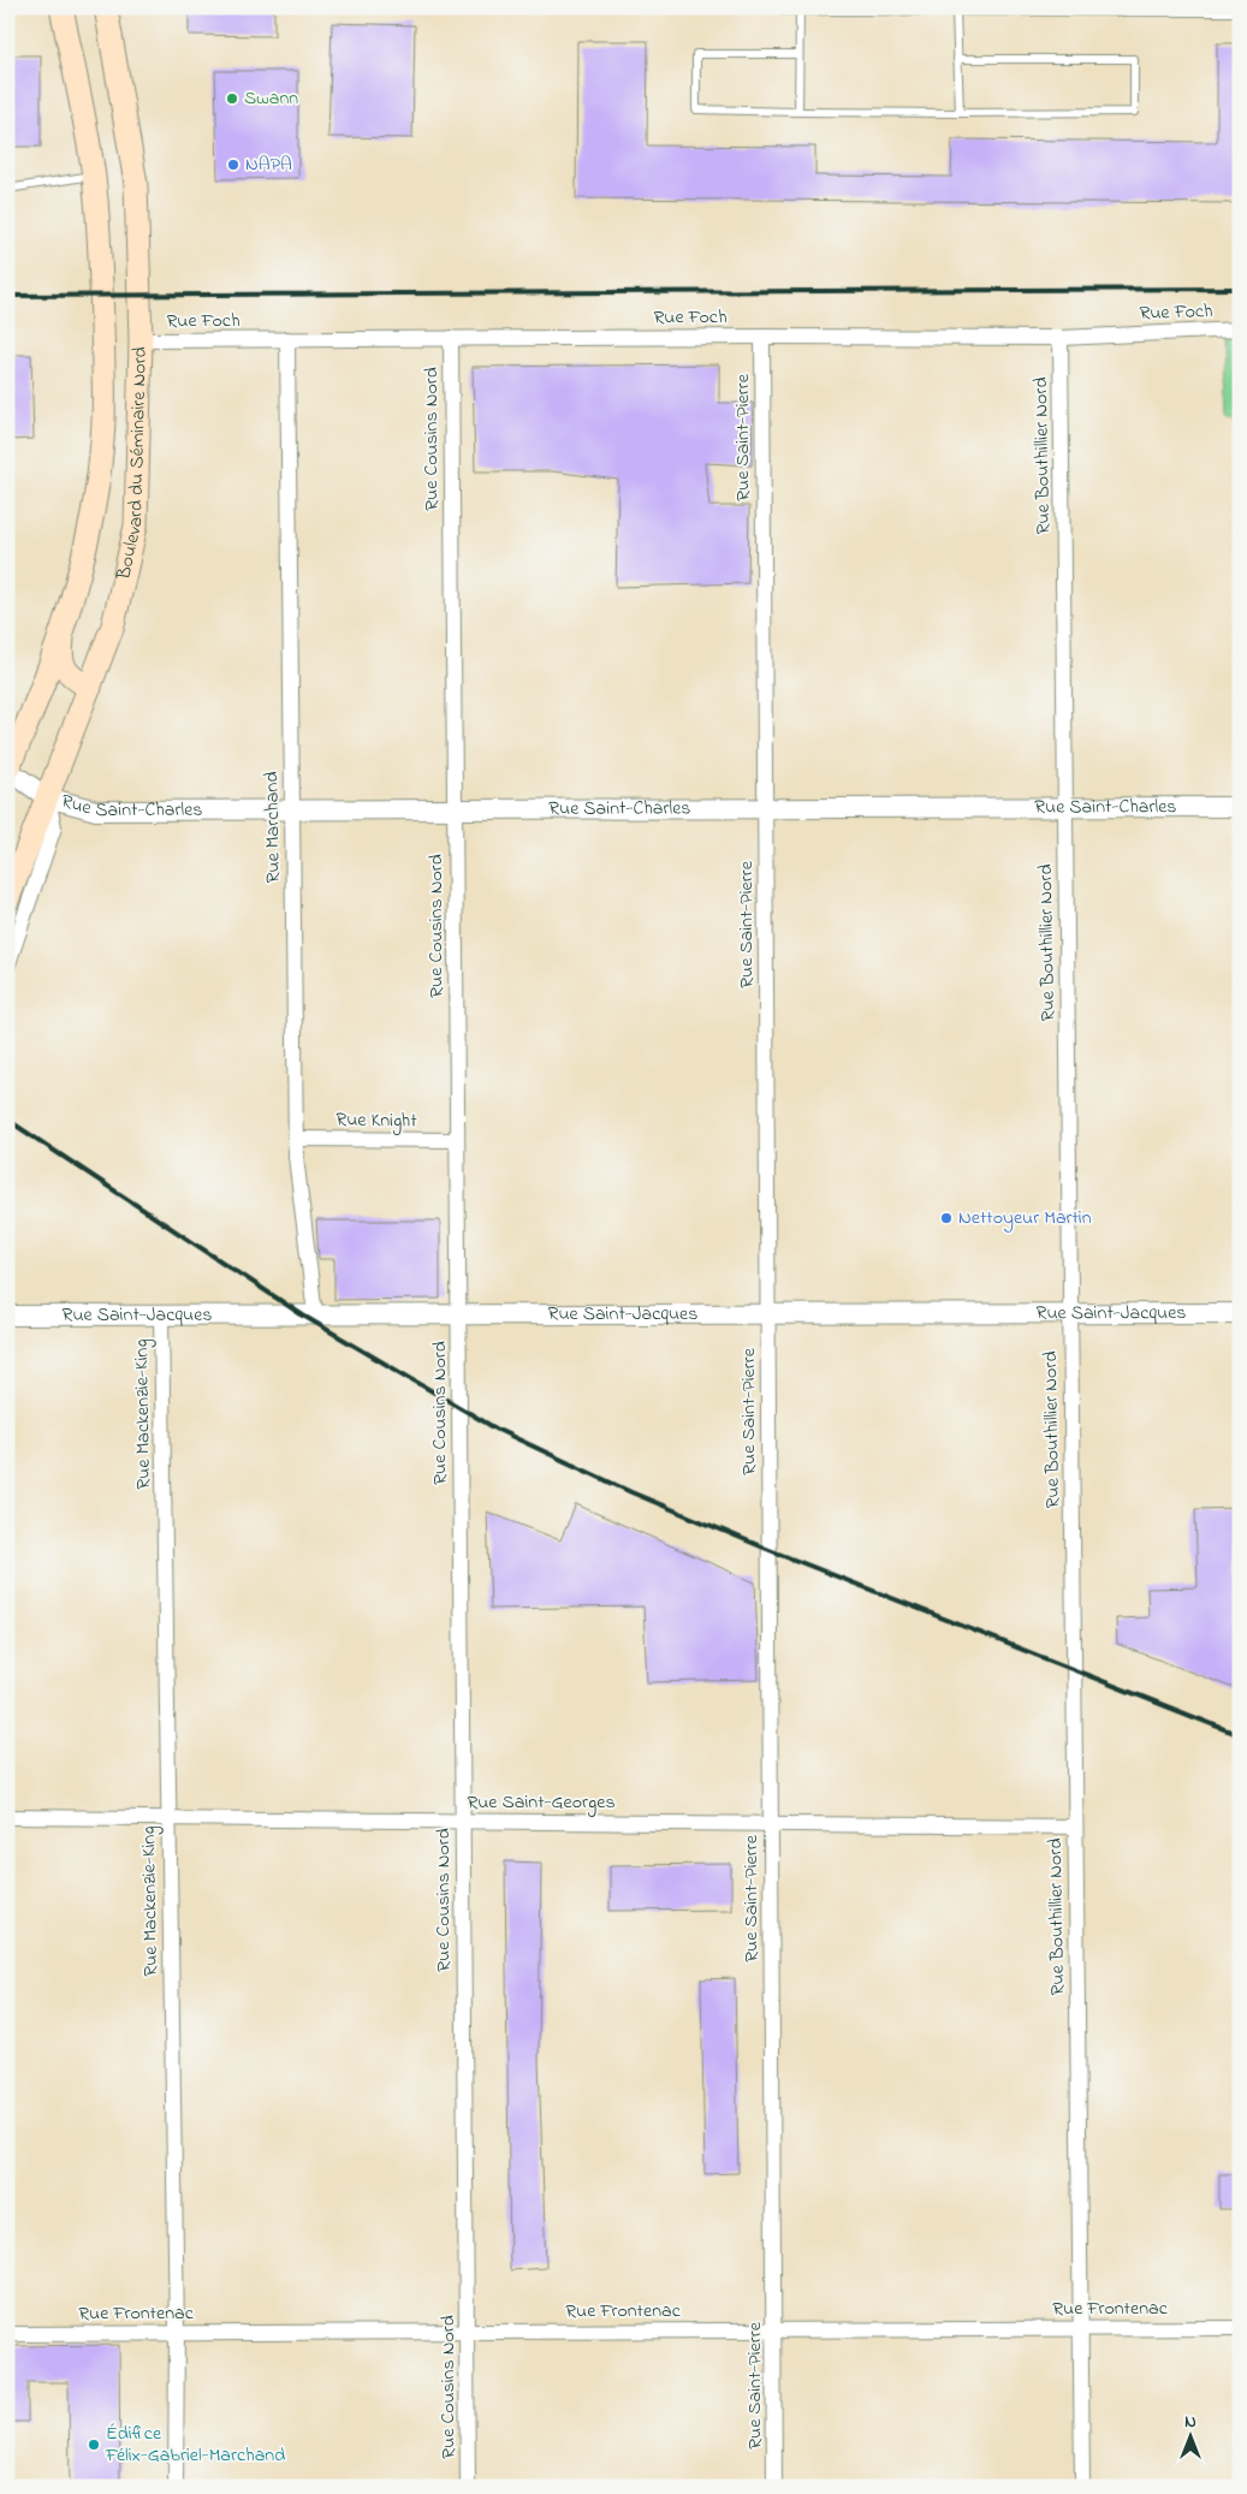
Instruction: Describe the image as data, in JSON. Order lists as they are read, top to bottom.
{
  "streets": {
    "main road": ["Boulevard du Séminaire Nord"],
    "street": [
      "Rue Foch",
      "Rue Saint-Pierre",
      "Rue Cousins Nord",
      "Rue Bouthillier Nord",
      "Rue Saint-Charles",
      "Rue Marchand",
      "Rue Knight",
      "Rue Saint-Jacques",
      "Rue Mackenzie-King",
      "Rue Saint-Georges",
      "Rue Frontenac"
    ]
  },
  "crossings": [
    ["Rue Foch", "Rue Saint-Pierre"],
    ["Rue Foch", "Rue Cousins Nord"],
    ["Rue Foch", "Rue Bouthillier Nord"],
    ["Rue Foch", "Boulevard du Séminaire Nord"],
    ["Rue Foch", "Rue Marchand"],
    ["Rue Saint-Pierre", "Rue Saint-Charles"],
    ["Rue Saint-Pierre", "Rue Saint-Jacques"],
    ["Rue Saint-Pierre", "Rue Saint-Georges"],
    ["Rue Saint-Pierre", "Rue Frontenac"],
    ["Rue Cousins Nord", "Rue Saint-Charles"],
    ["Rue Cousins Nord", "Rue Knight"],
    ["Rue Cousins Nord", "Rue Saint-Jacques"],
    ["Rue Cousins Nord", "Rue Saint-Georges"],
    ["Rue Cousins Nord", "Rue Frontenac"],
    ["Rue Bouthillier Nord", "Rue Saint-Charles"],
    ["Rue Bouthillier Nord", "Rue Saint-Jacques"],
    ["Rue Bouthillier Nord", "Rue Saint-Georges"],
    ["Rue Bouthillier Nord", "Rue Frontenac"],
    ["Boulevard du Séminaire Nord", "Rue Saint-Charles"],
    ["Rue Saint-Charles", "Rue Marchand"],
    ["Rue Marchand", "Rue Knight"],
    ["Rue Marchand", "Rue Saint-Jacques"],
    ["Rue Saint-Jacques", "Rue Mackenzie-King"],
    ["Rue Mackenzie-King", "Rue Saint-Georges"],
    ["Rue Mackenzie-King", "Rue Frontenac"]
  ],
  "places": [
    "Swann",
    "NAPA",
    "Nettoyeur Martin",
    "Édifice Félix-Gabriel-Marchand"
  ],
  "north": "top"
}
